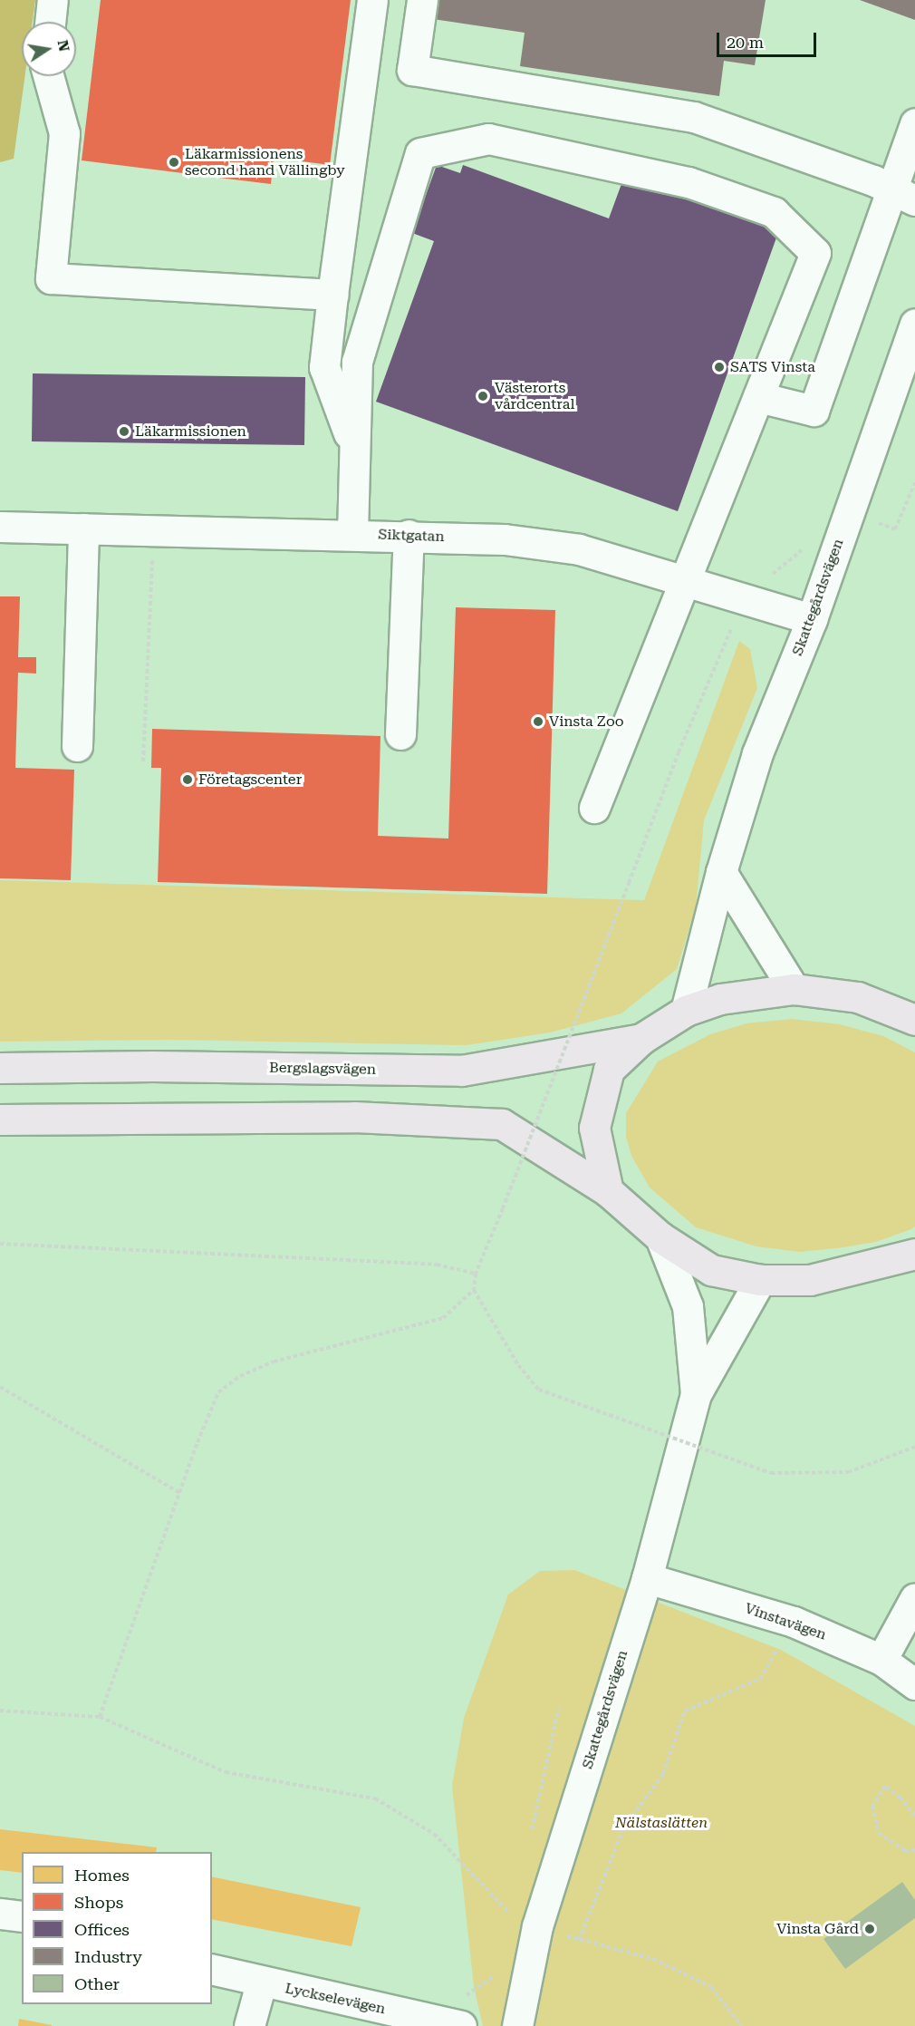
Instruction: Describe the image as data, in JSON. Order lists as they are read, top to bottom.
{
  "streets": {
    "main road": ["Bergslagsvägen"],
    "street": [
      "Siktgatan",
      "Skattegårdsvägen",
      "Vinstavägen",
      "Lyckselevägen"
    ]
  },
  "crossings": [
    ["Siktgatan", "Skattegårdsvägen"],
    ["Skattegårdsvägen", "Bergslagsvägen"],
    ["Skattegårdsvägen", "Vinstavägen"]
  ],
  "parks": ["Nälstaslätten"],
  "places": [
    "Läkarmissionens second hand Vällingby",
    "SATS Vinsta",
    "Västerorts vårdcentral",
    "Läkarmissionen",
    "Vinsta Zoo",
    "Företagscenter",
    "Vinsta Gård"
  ],
  "legend": [
    "Homes",
    "Shops",
    "Offices",
    "Industry",
    "Other"
  ],
  "scale_bar": "20 m",
  "north": "right"
}
